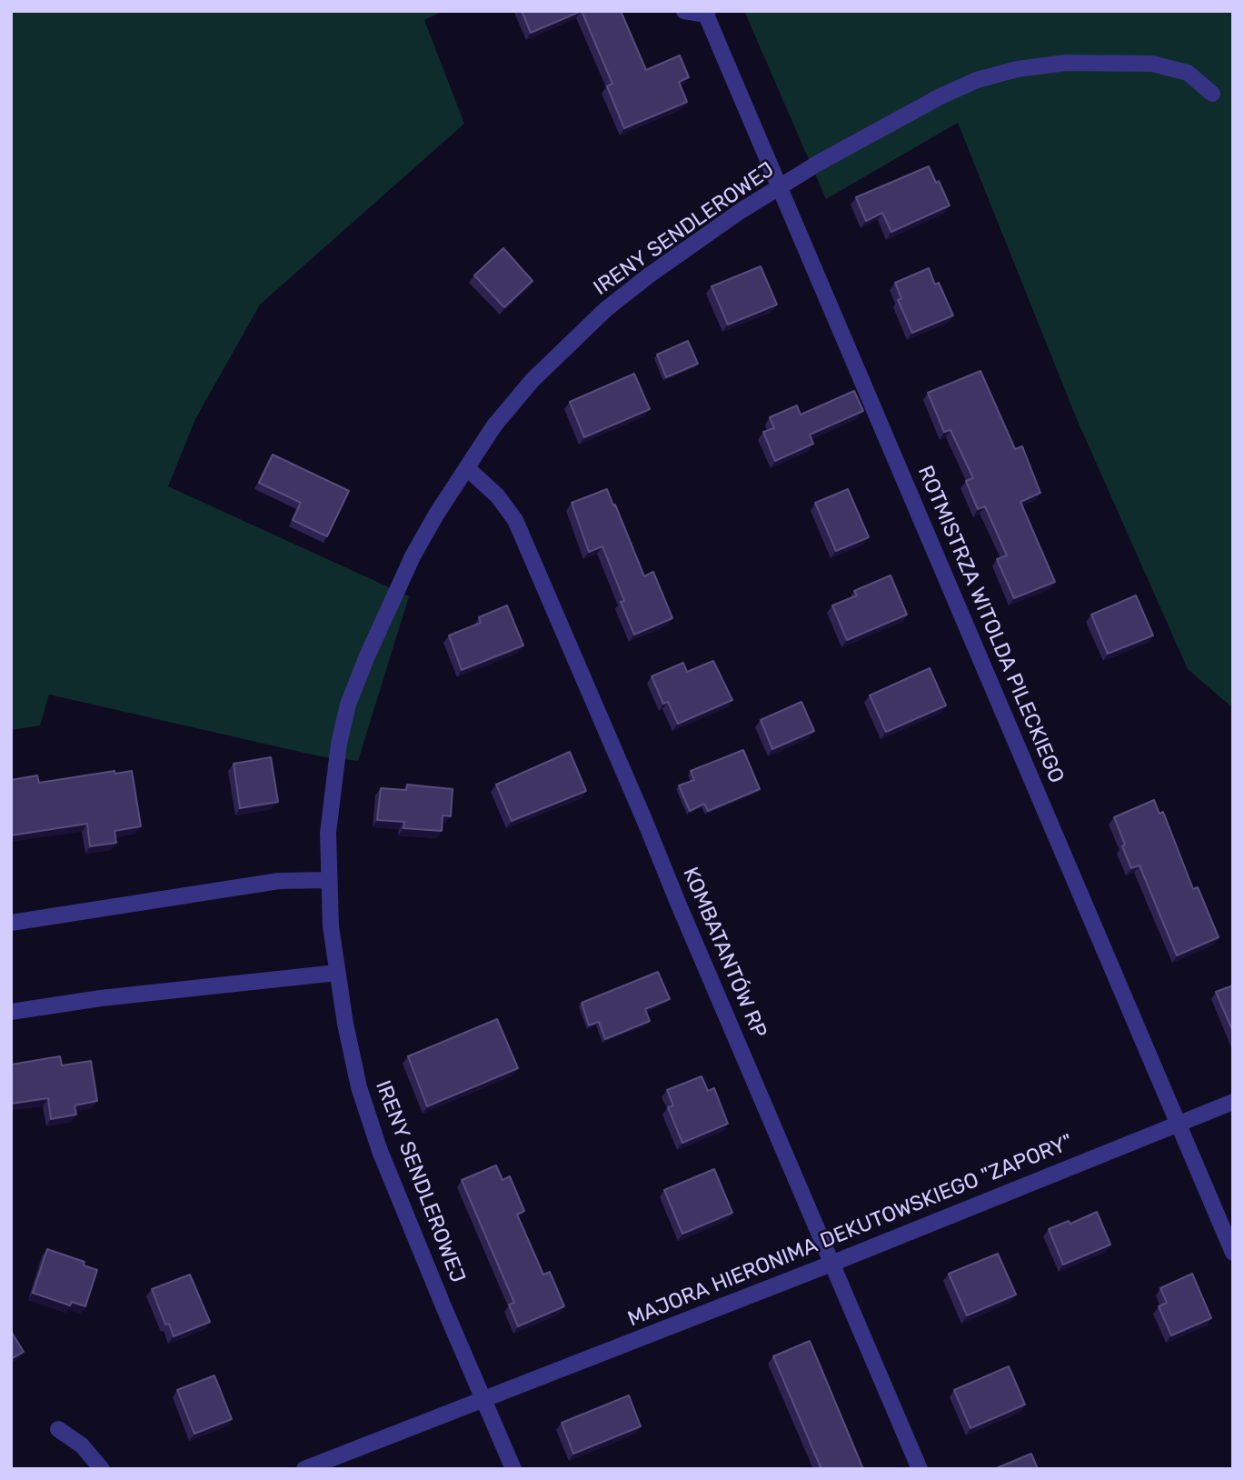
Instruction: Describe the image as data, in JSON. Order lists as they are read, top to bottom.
{
  "streets": {
    "street": [
      "IRENY SENDLEROWEJ",
      "ROTMISTRZA WITOLDA PILECKIEGO",
      "KOMBATANTÓW RP",
      "MAJORA HIERONIMA DEKUTOWSKIEGO \"ZAPORY\""
    ]
  },
  "crossings": [
    ["IRENY SENDLEROWEJ", "ROTMISTRZA WITOLDA PILECKIEGO"],
    ["IRENY SENDLEROWEJ", "KOMBATANTÓW RP"],
    ["IRENY SENDLEROWEJ", "MAJORA HIERONIMA DEKUTOWSKIEGO \"ZAPORY\""],
    ["ROTMISTRZA WITOLDA PILECKIEGO", "MAJORA HIERONIMA DEKUTOWSKIEGO \"ZAPORY\""],
    ["KOMBATANTÓW RP", "MAJORA HIERONIMA DEKUTOWSKIEGO \"ZAPORY\""]
  ]
}
